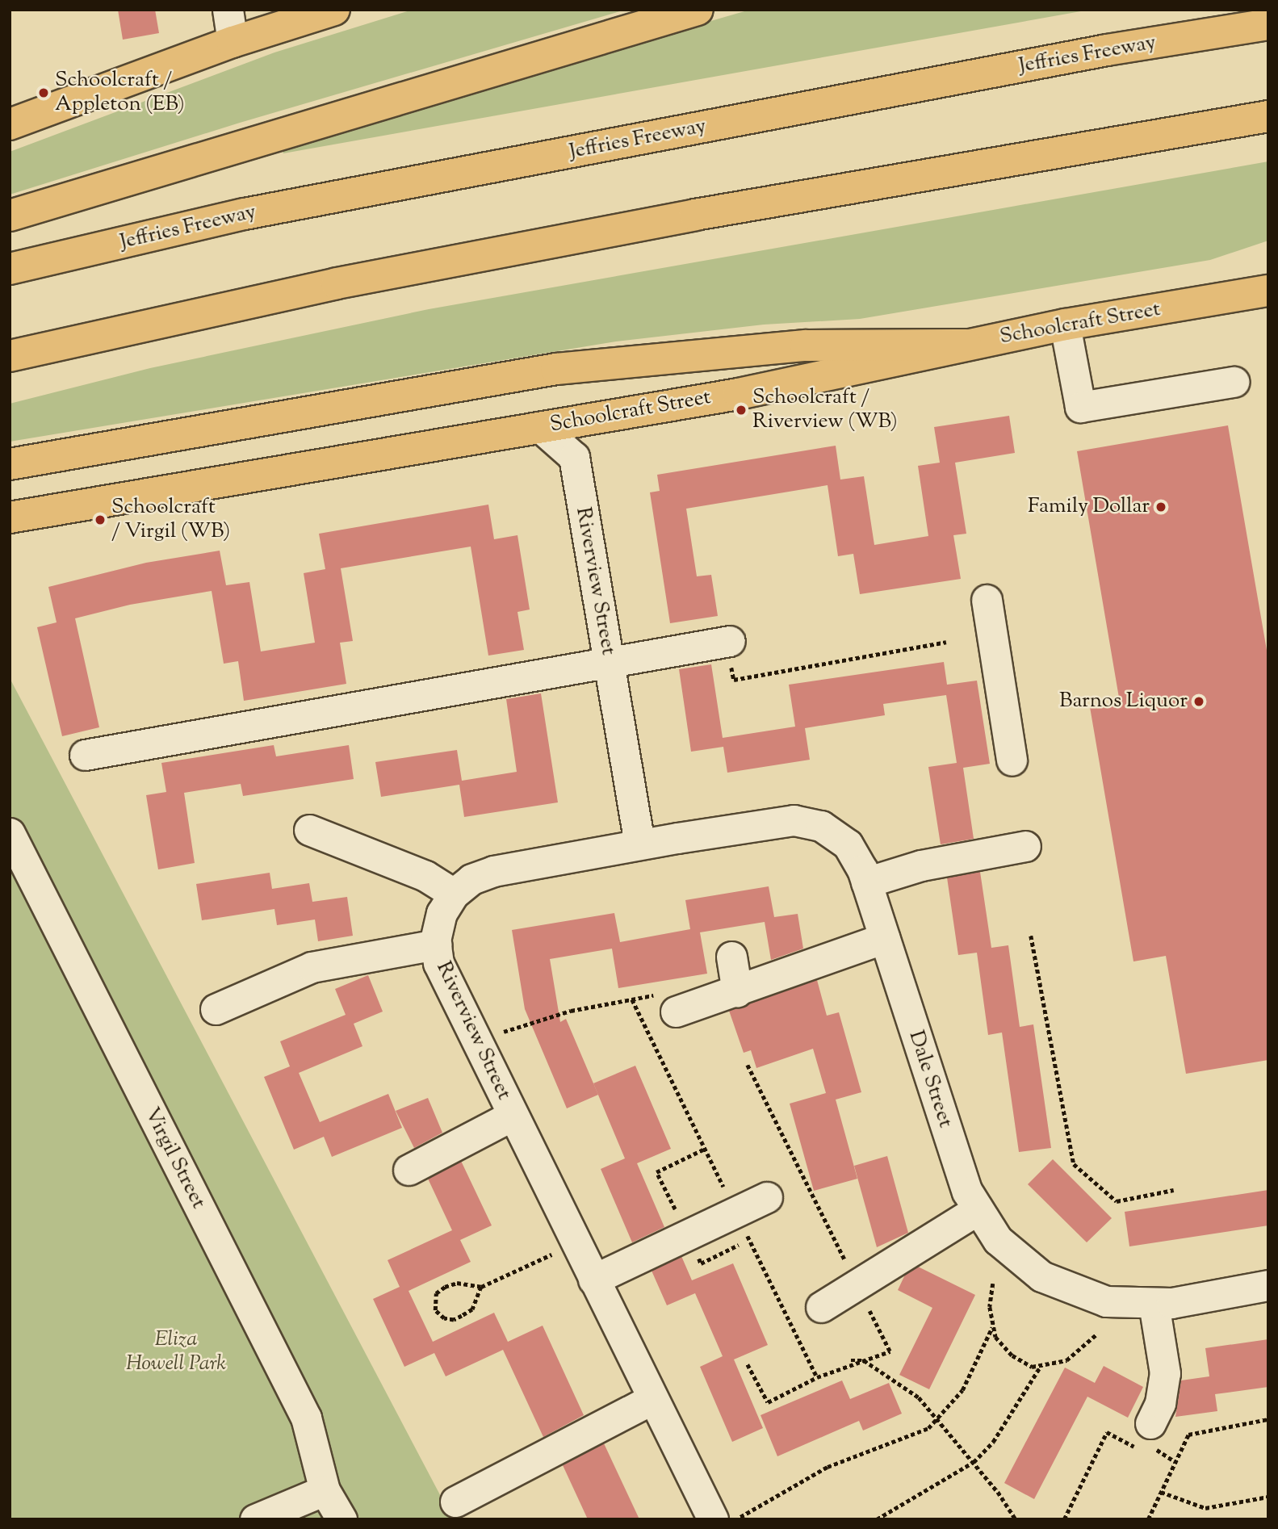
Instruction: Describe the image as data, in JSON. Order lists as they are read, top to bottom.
{
  "streets": {
    "main road": ["Jeffries Freeway", "Schoolcraft Street"],
    "street": ["Riverview Street", "Dale Street", "Virgil Street"]
  },
  "crossings": [
    ["Schoolcraft Street", "Riverview Street"],
    ["Riverview Street", "Dale Street"]
  ],
  "parks": ["Eliza Howell Park"],
  "places": [
    "Schoolcraft / Appleton (EB)",
    "Schoolcraft / Riverview (WB)",
    "Family Dollar",
    "Schoolcraft / Virgil (WB)",
    "Barnos Liquor"
  ]
}
